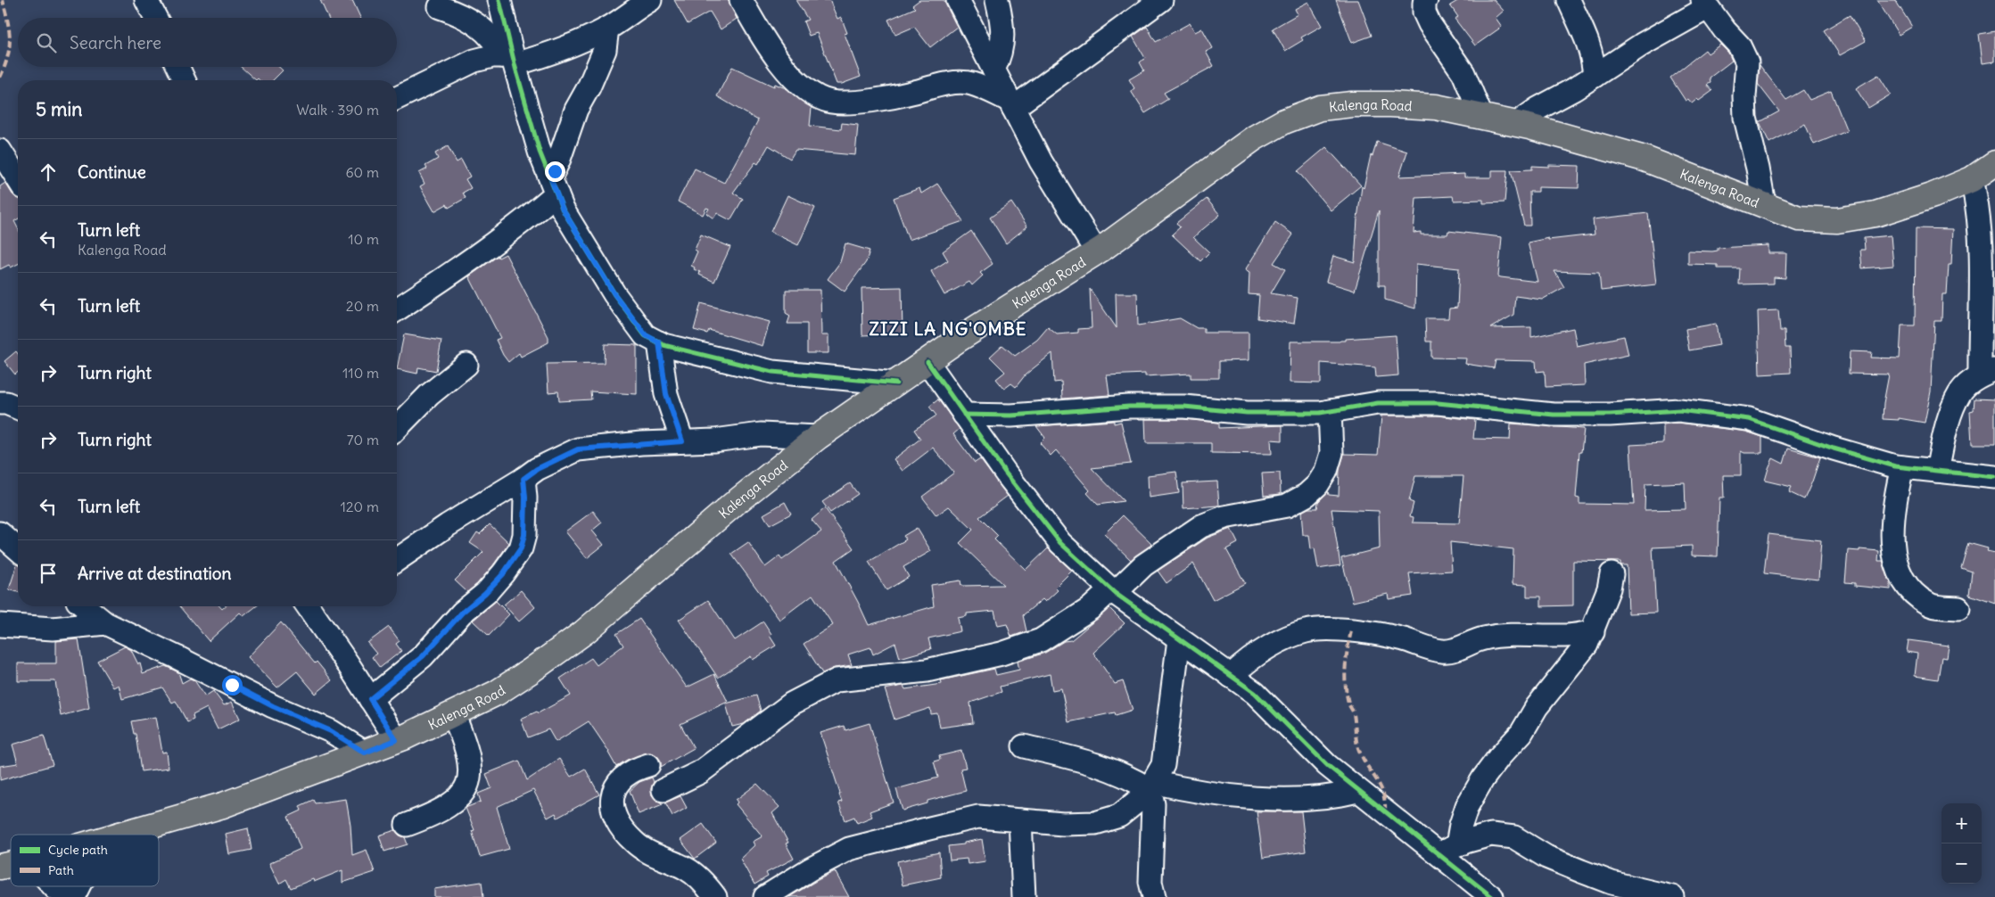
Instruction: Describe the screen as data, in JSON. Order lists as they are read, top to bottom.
{
  "streets": {
    "main road": ["Kalenga Road"]
  },
  "districts": ["ZIZI LA NG'OMBE"],
  "legend": ["Cycle path", "Path"],
  "page": {
    "search": "Search here",
    "heading": ["5 min", "Walk · 390 m"],
    "list": [
      ["Continue", "60 m"],
      ["Turn left", "Kalenga Road", "10 m"],
      ["Turn left", "20 m"],
      ["Turn right", "110 m"],
      ["Turn right", "70 m"],
      ["Turn left", "120 m"],
      "Arrive at destination"
    ],
    "map_buttons": ["+", "−"]
  }
}
